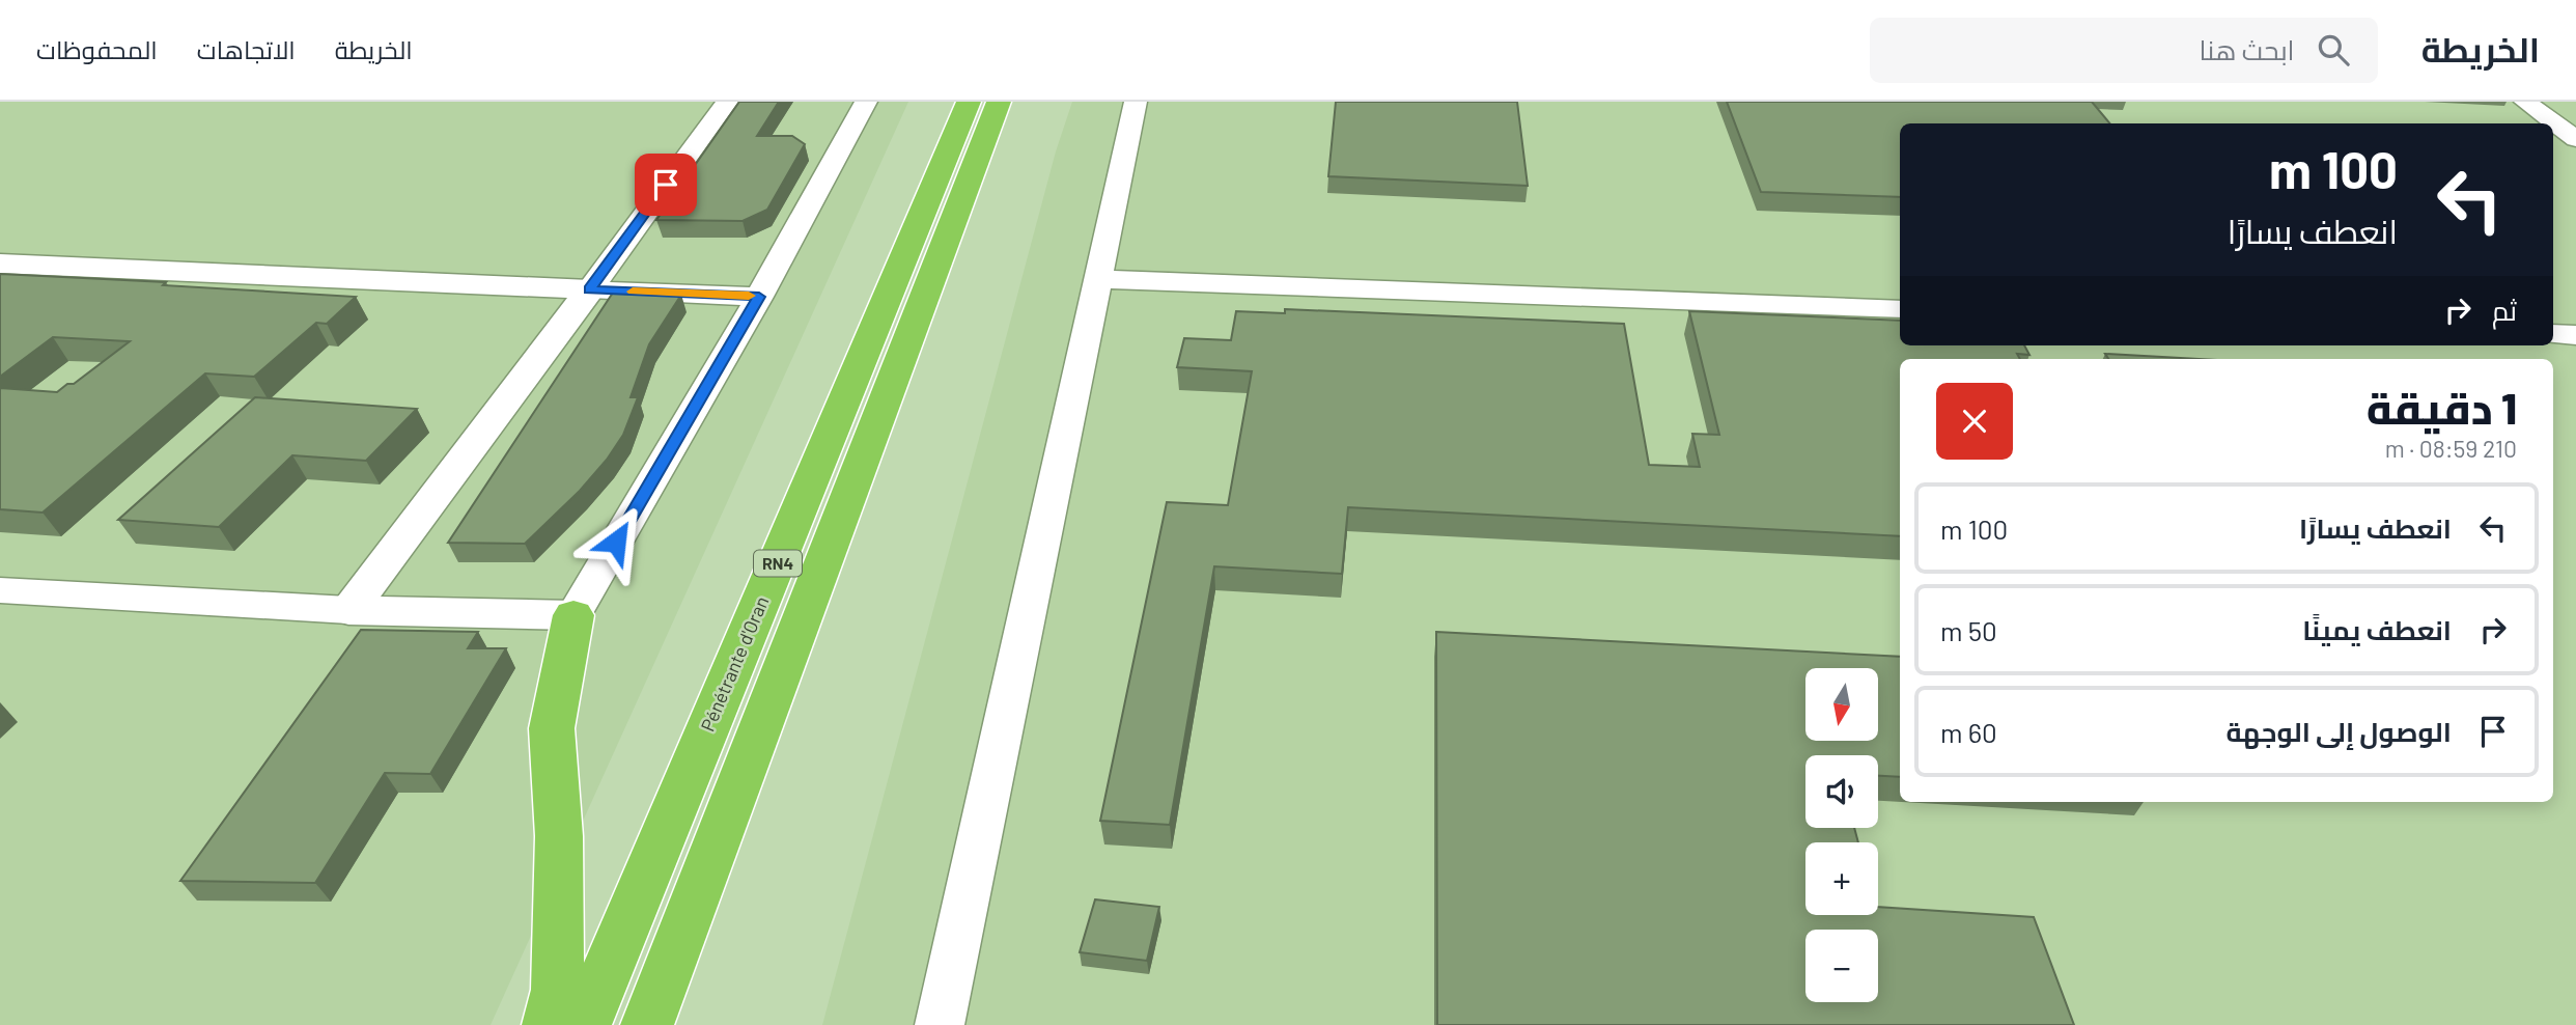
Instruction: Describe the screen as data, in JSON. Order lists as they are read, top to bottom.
{
  "streets": {
    "highway": ["RN4", "Pénétrante d'Oran"]
  },
  "north": "bottom",
  "page": {
    "header": "الخريطة",
    "search": "ابحث هنا",
    "nav": ["الخريطة", "الاتجاهات", "المحفوظات"],
    "turn": ["100 m", "انعطف يسارًا"],
    "then": "ثم",
    "heading": ["1 دقيقة", "210 m · 08:59"],
    "list": [
      {
        "name": "انعطف يسارًا",
        "value": "100 m"
      },
      {
        "name": "انعطف يمينًا",
        "value": "50 m"
      },
      {
        "name": "الوصول إلى الوجهة",
        "value": "60 m"
      }
    ],
    "map_buttons": ["+", "−"]
  }
}
